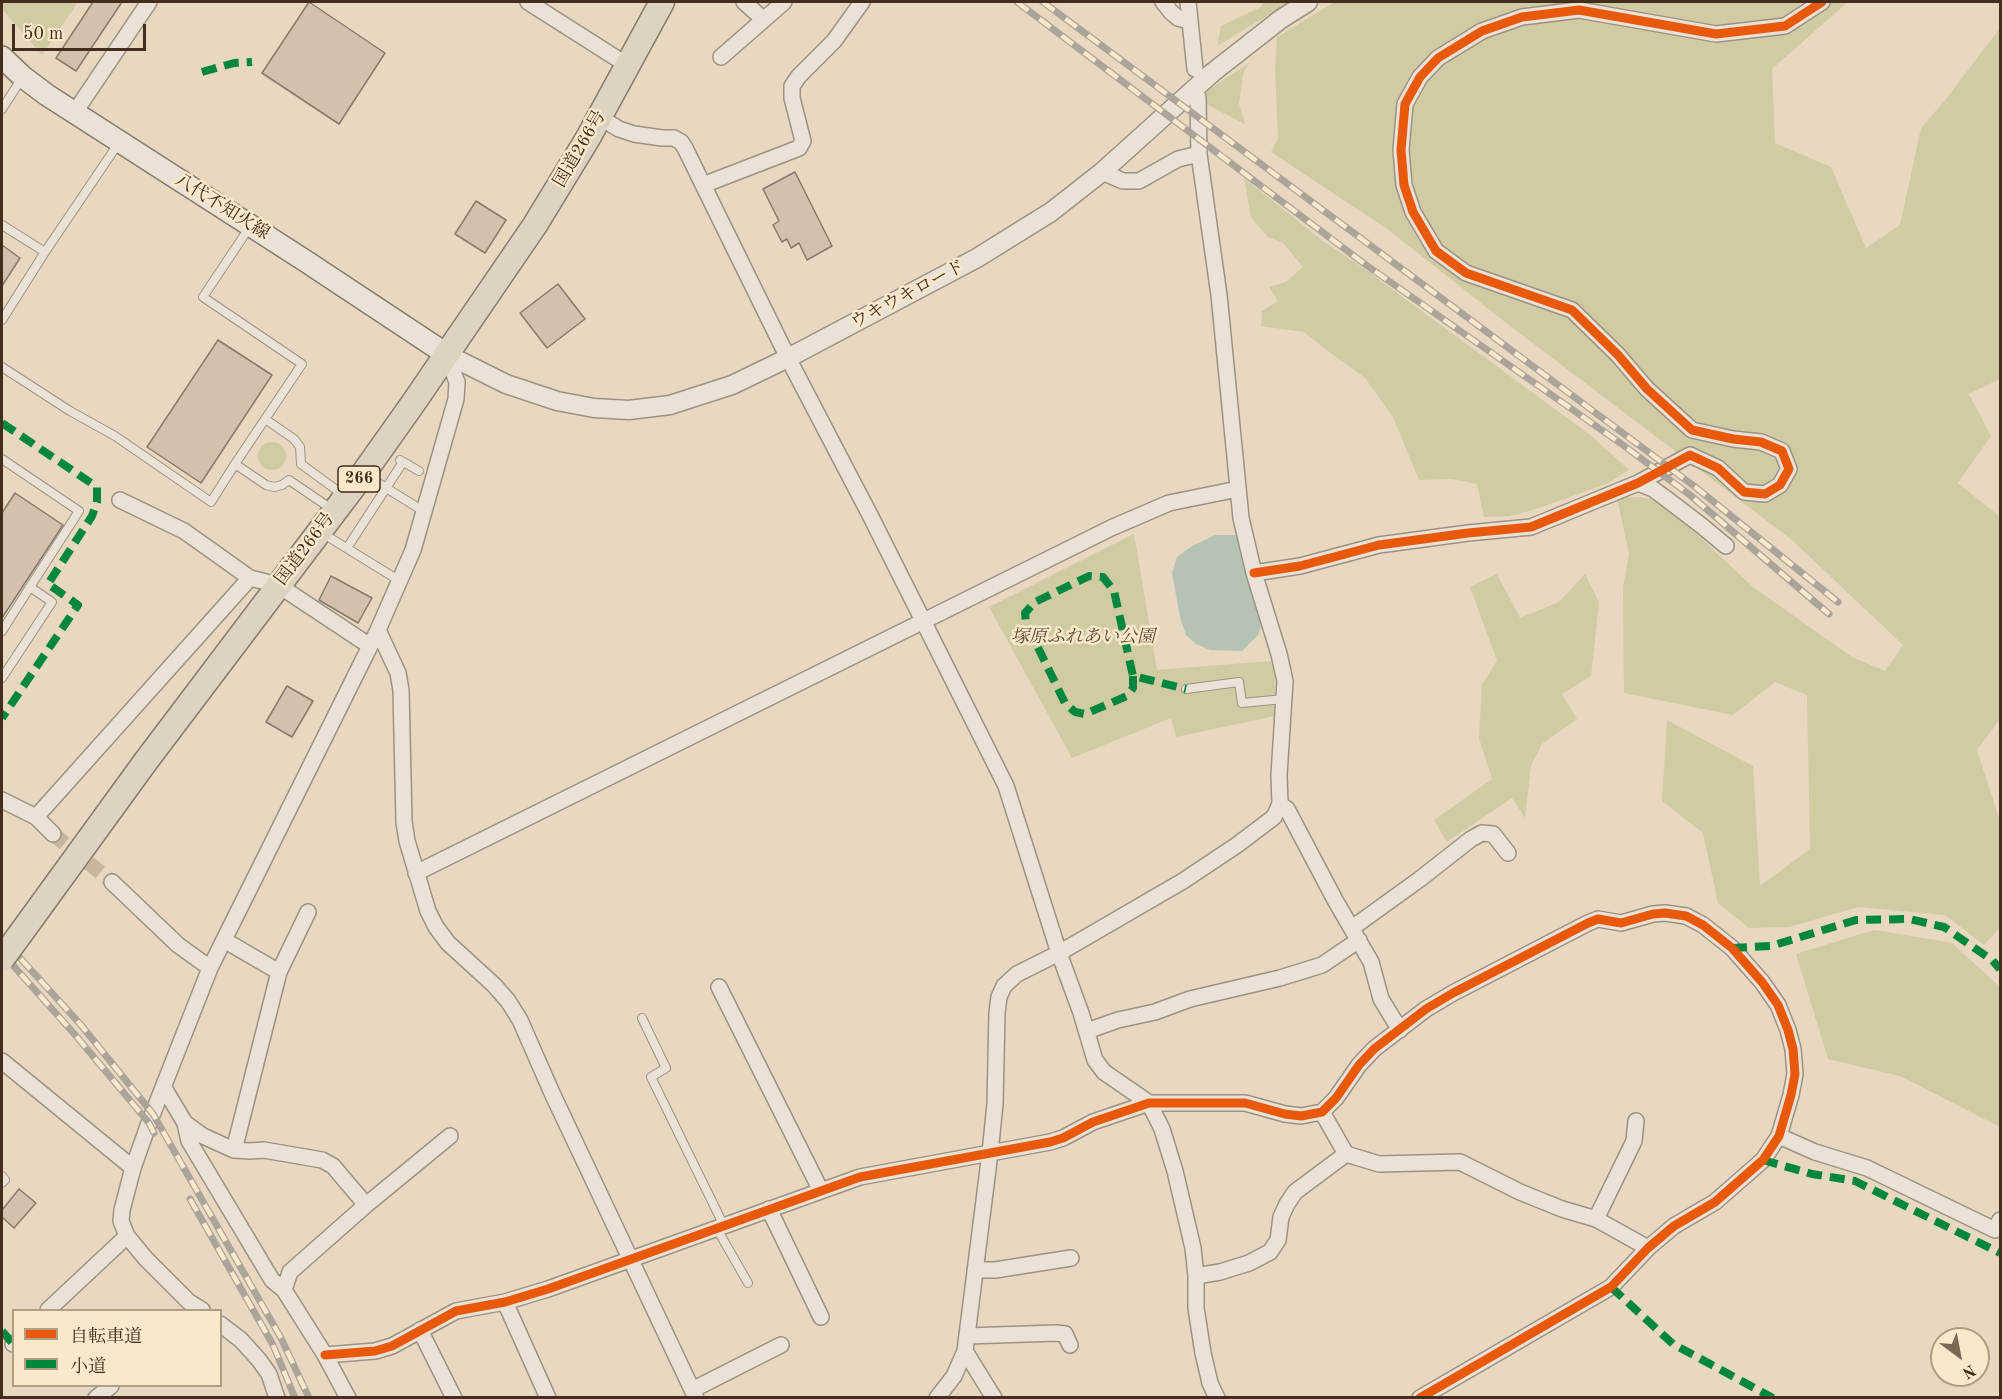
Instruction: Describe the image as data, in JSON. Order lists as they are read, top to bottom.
{
  "streets": {
    "highway": ["国道266号", "266"],
    "main road": ["八代不知火線"],
    "street": ["ウキウキロード"]
  },
  "crossings": [
    ["国道266号", "八代不知火線"],
    ["国道266号", "ウキウキロード"],
    ["八代不知火線", "ウキウキロード"]
  ],
  "parks": ["塚原ふれあい公園"],
  "legend": ["自転車道", "小道"],
  "scale_bar": "50 m",
  "north": "bottom right"
}
